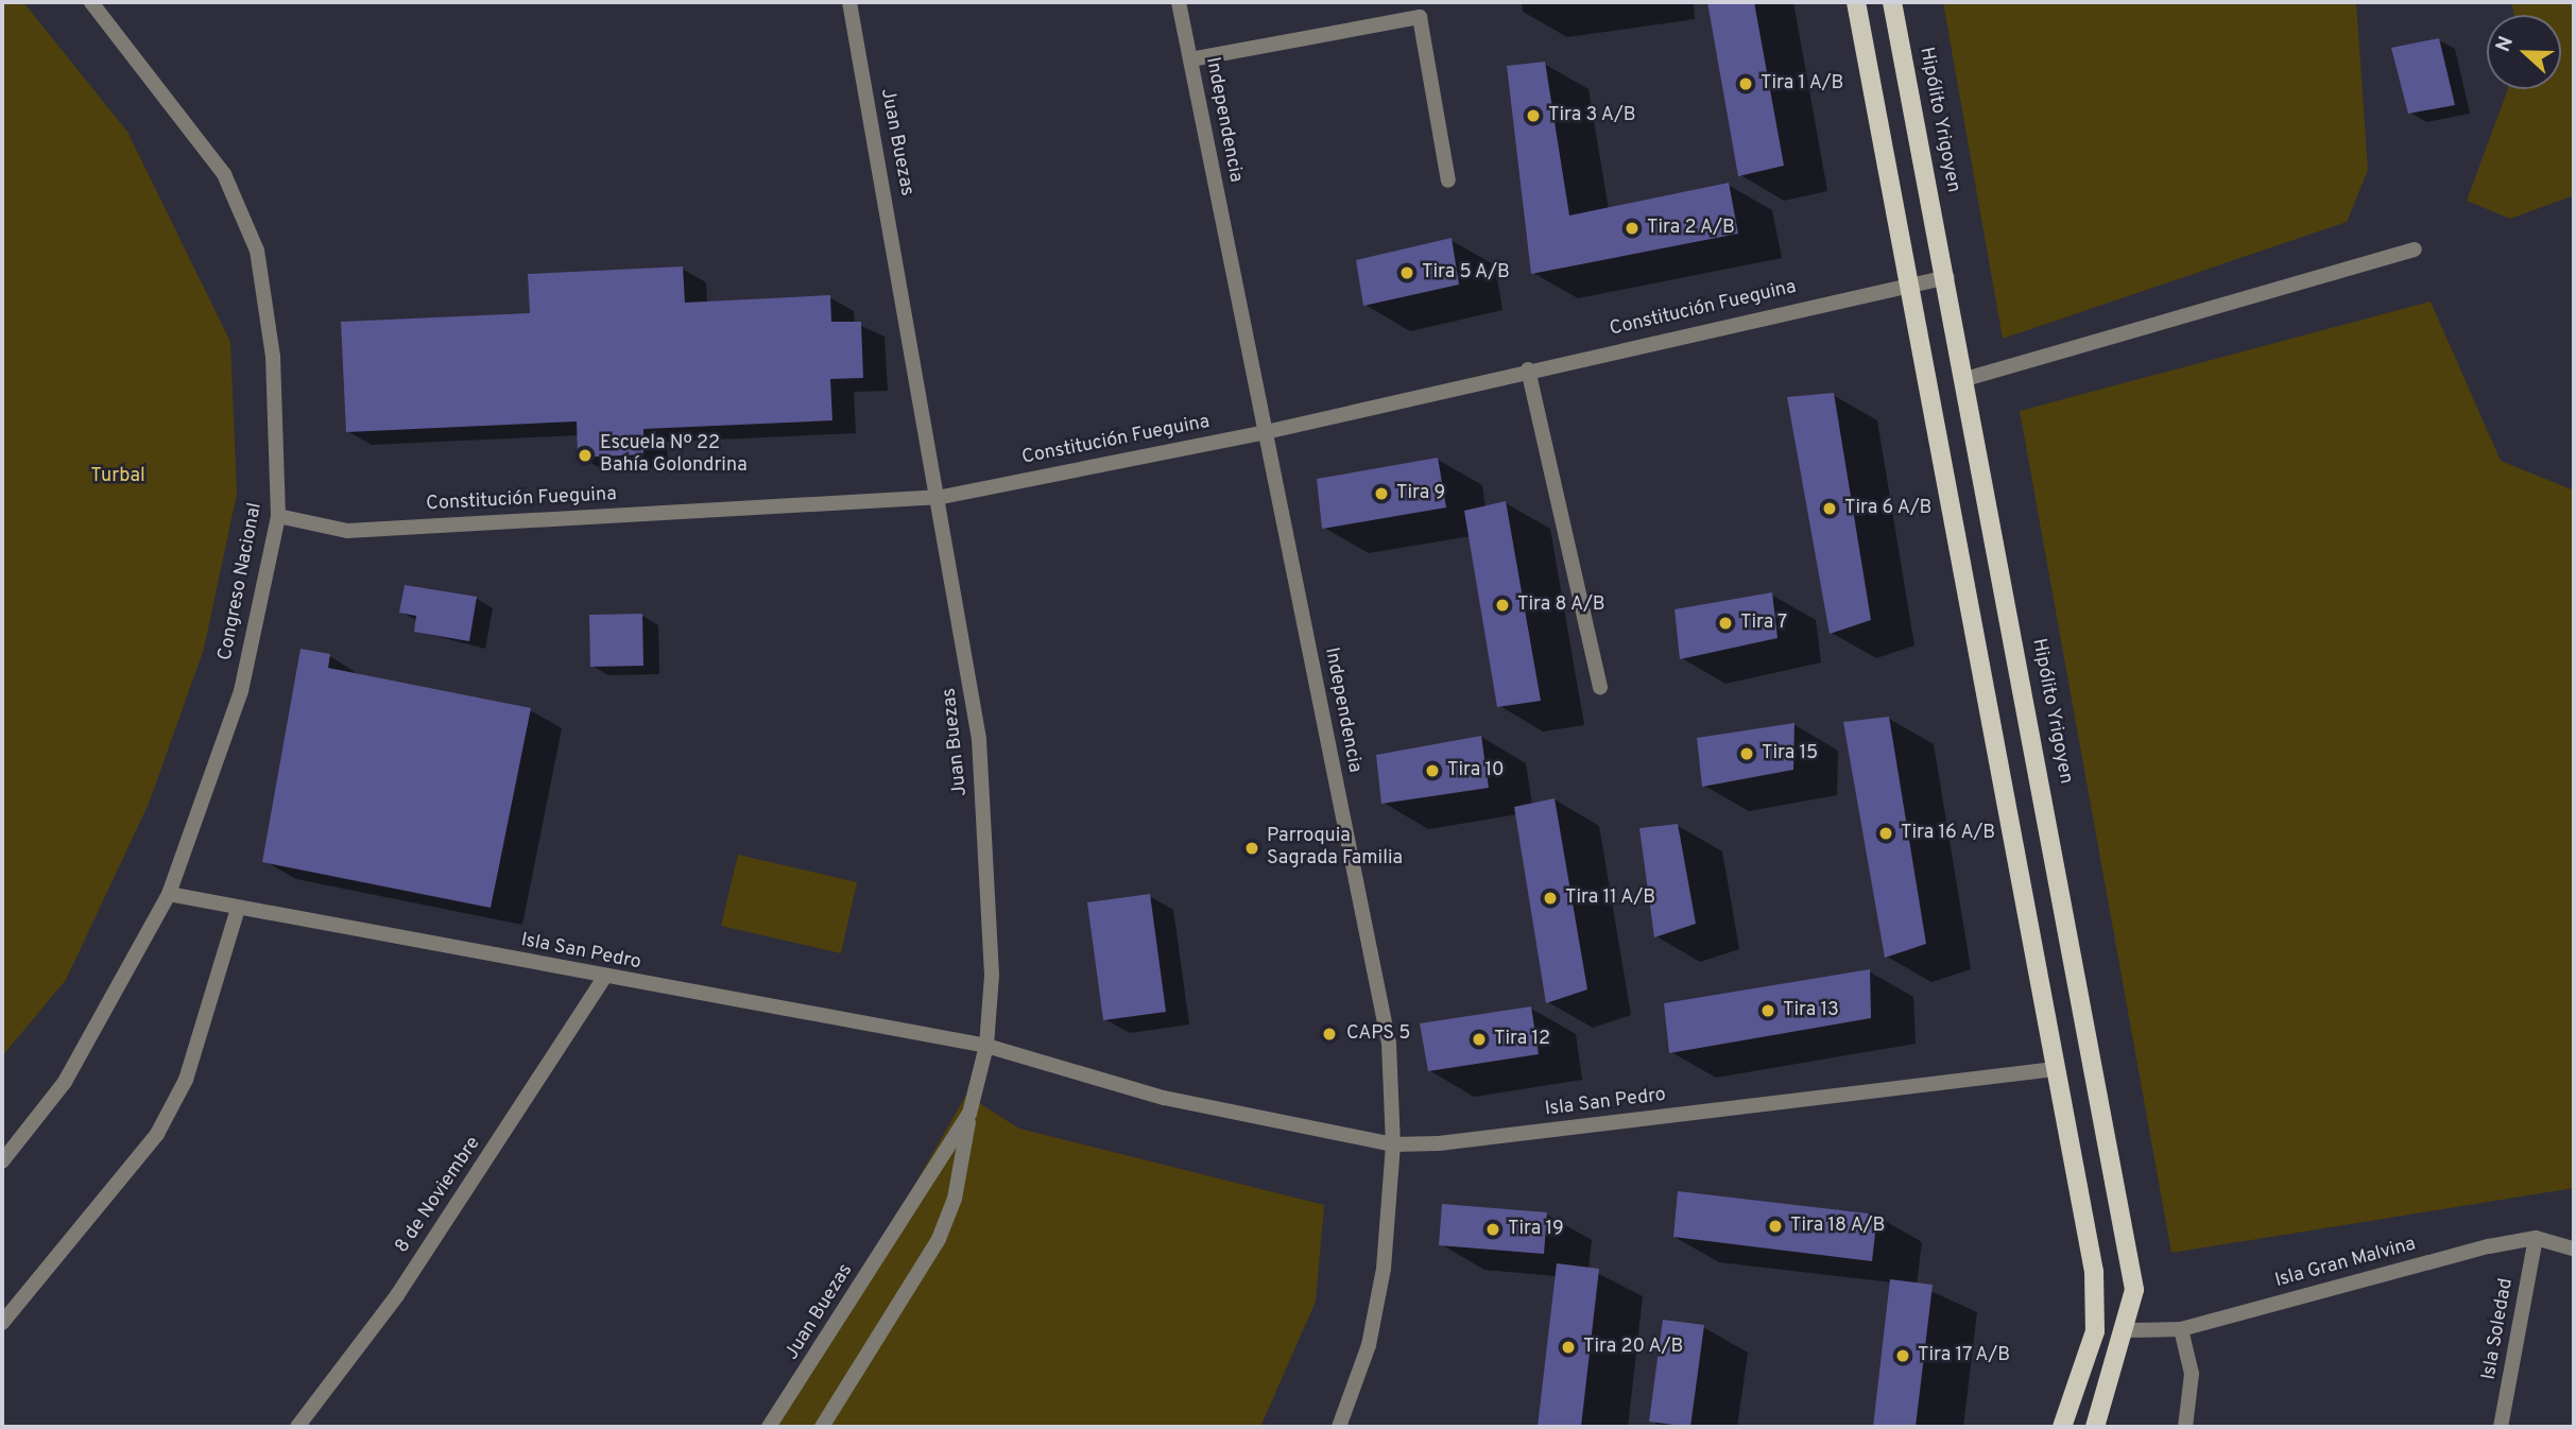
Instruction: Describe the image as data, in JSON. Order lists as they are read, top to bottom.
{
  "streets": {
    "main road": ["Hipólito Yrigoyen"],
    "street": [
      "Independencia",
      "Juan Buezas",
      "Constitución Fueguina",
      "Congreso Nacional",
      "Isla San Pedro",
      "8 de Noviembre",
      "Isla Gran Malvina",
      "Isla Soledad"
    ]
  },
  "crossings": [
    ["Independencia", "Constitución Fueguina"],
    ["Independencia", "Isla San Pedro"],
    ["Hipólito Yrigoyen", "Constitución Fueguina"],
    ["Hipólito Yrigoyen", "Isla Gran Malvina"],
    ["Juan Buezas", "Constitución Fueguina"],
    ["Juan Buezas", "Isla San Pedro"],
    ["Constitución Fueguina", "Congreso Nacional"],
    ["Congreso Nacional", "Isla San Pedro"],
    ["Isla San Pedro", "8 de Noviembre"],
    ["Isla Gran Malvina", "Isla Soledad"]
  ],
  "parks": ["Turbal"],
  "places": [
    "Tira 1 A/B",
    "Tira 3 A/B",
    "Tira 2 A/B",
    "Tira 5 A/B",
    "Escuela Nº 22 Bahía Golondrina",
    "Tira 9",
    "Tira 6 A/B",
    "Tira 8 A/B",
    "Tira 7",
    "Tira 15",
    "Tira 10",
    "Tira 16 A/B",
    "Parroquia Sagrada Familia",
    "Tira 11 A/B",
    "Tira 13",
    "CAPS 5",
    "Tira 12",
    "Tira 18 A/B",
    "Tira 19",
    "Tira 20 A/B",
    "Tira 17 A/B"
  ],
  "north": "left"
}
